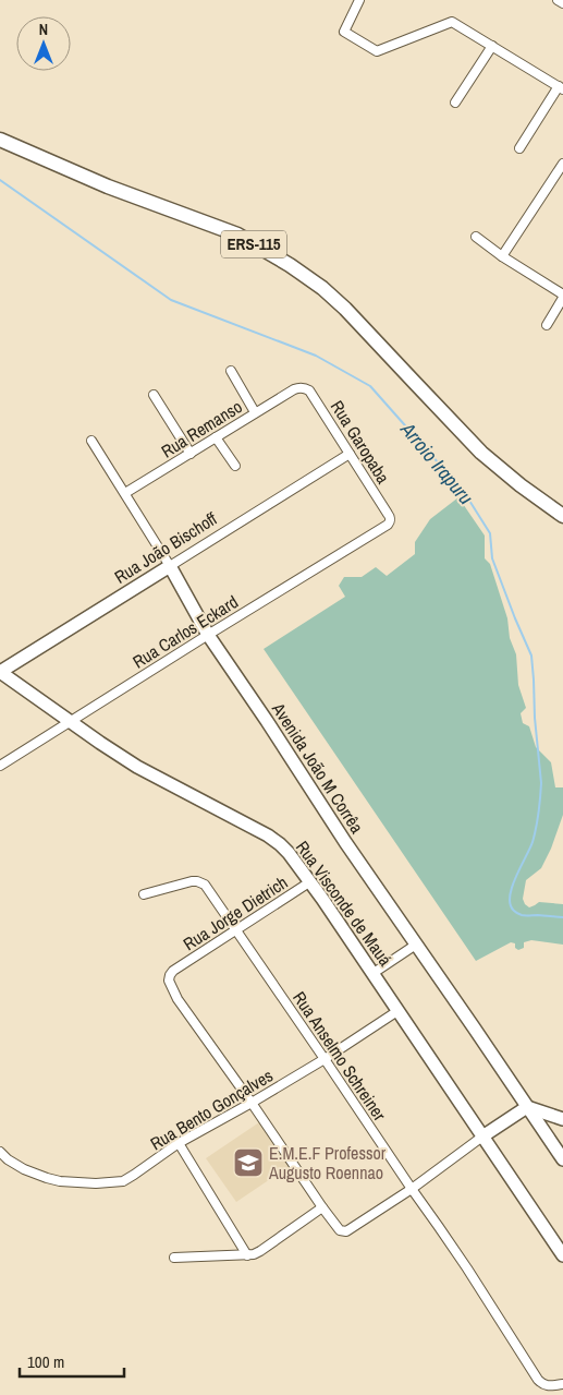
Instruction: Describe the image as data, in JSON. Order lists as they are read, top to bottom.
{
  "streets": {
    "main road": ["ERS-115"],
    "street": [
      "Rua Remanso",
      "Rua Garopaba",
      "Rua João Bischoff",
      "Rua Carlos Eckard",
      "Avenida João M Corrêa",
      "Rua Visconde de Mauá",
      "Rua Jorge Dietrich",
      "Rua Anselmo Schreiner",
      "Rua Bento Gonçalves"
    ]
  },
  "crossings": [
    ["Rua Remanso", "Rua Garopaba"],
    ["Rua Remanso", "Avenida João M Corrêa"],
    ["Rua Garopaba", "Rua João Bischoff"],
    ["Rua Garopaba", "Rua Carlos Eckard"],
    ["Rua João Bischoff", "Avenida João M Corrêa"],
    ["Rua João Bischoff", "Rua Visconde de Mauá"],
    ["Rua Carlos Eckard", "Avenida João M Corrêa"],
    ["Rua Carlos Eckard", "Rua Visconde de Mauá"],
    ["Rua Visconde de Mauá", "Rua Jorge Dietrich"],
    ["Rua Visconde de Mauá", "Rua Bento Gonçalves"],
    ["Rua Jorge Dietrich", "Rua Anselmo Schreiner"],
    ["Rua Jorge Dietrich", "Rua Bento Gonçalves"],
    ["Rua Anselmo Schreiner", "Rua Bento Gonçalves"]
  ],
  "water": ["Arroio Irapuru"],
  "places": {
    "school or university": ["E.M.E.F Professor Augusto Roennao"]
  },
  "scale_bar": "100 m",
  "north": "top"
}
